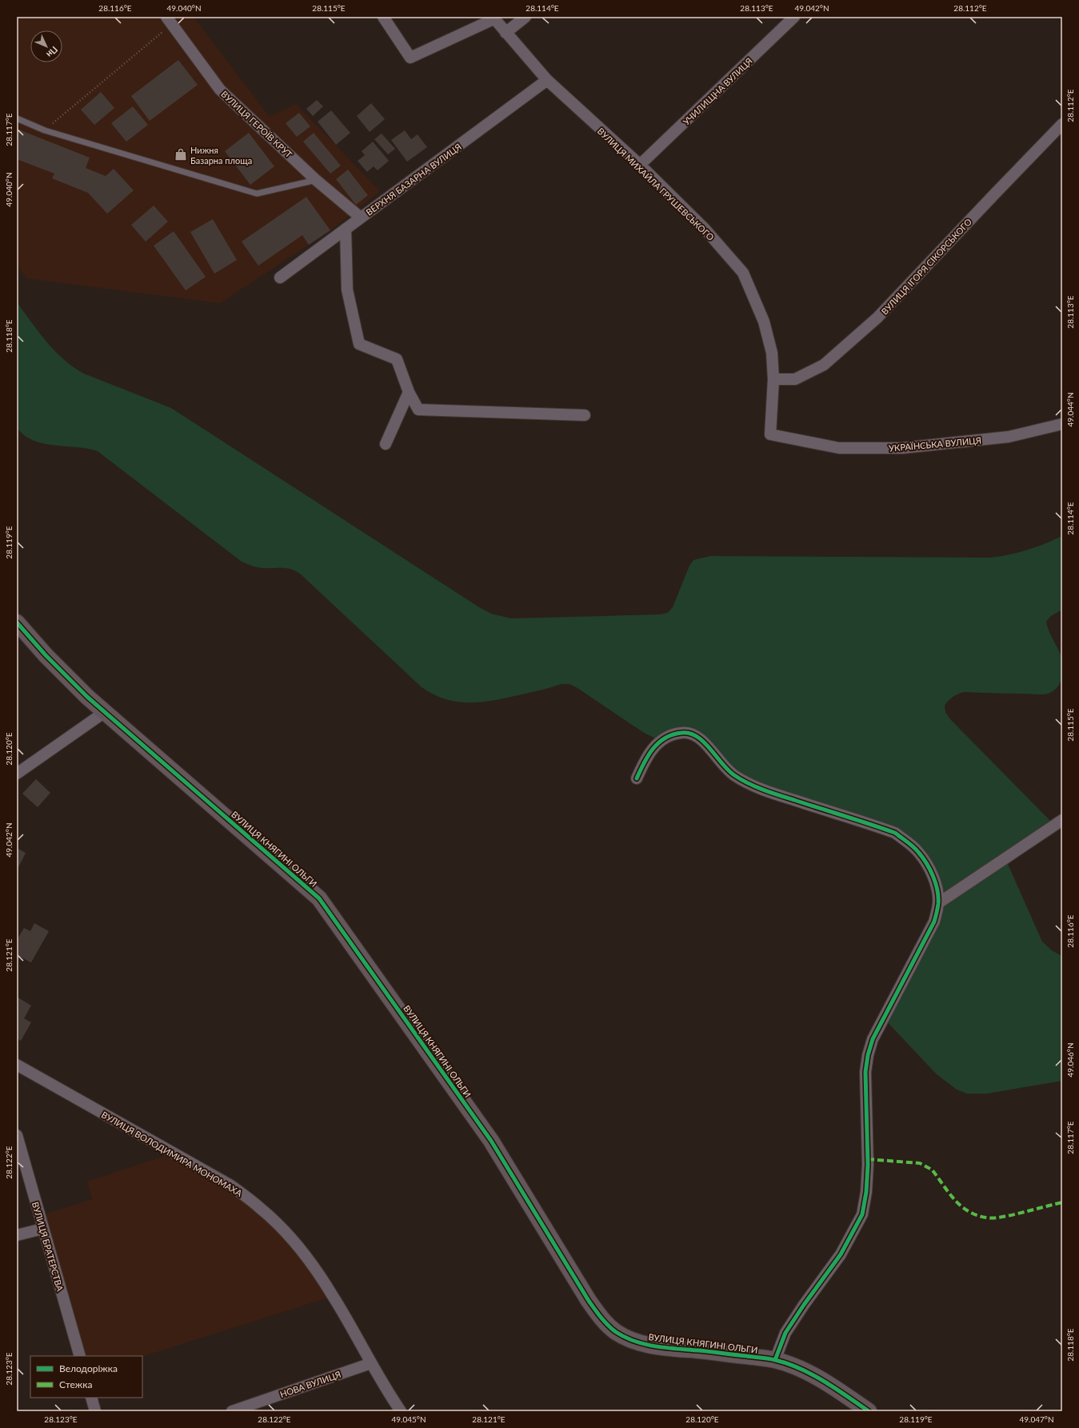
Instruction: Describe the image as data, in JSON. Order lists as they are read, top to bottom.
{
  "streets": {
    "street": [
      "УЧИЛИЩНА ВУЛИЦЯ",
      "ВУЛИЦЯ ГЕРОЇВ КРУТ",
      "ВЕРХНЯ БАЗАРНА ВУЛИЦЯ",
      "ВУЛИЦЯ МИХАЙЛА ГРУШЕВСЬКОГО",
      "ВУЛИЦЯ ІГОРЯ СІКОРСЬКОГО",
      "УКРАЇНСЬКА ВУЛИЦЯ",
      "ВУЛИЦЯ КНЯГИНІ ОЛЬГИ",
      "ВУЛИЦЯ ВОЛОДИМИРА МОНОМАХА",
      "ВУЛИЦЯ БРАТЕРСТВА",
      "НОВА ВУЛИЦЯ"
    ]
  },
  "crossings": [
    ["УЧИЛИЩНА ВУЛИЦЯ", "ВУЛИЦЯ МИХАЙЛА ГРУШЕВСЬКОГО"],
    ["ВУЛИЦЯ ГЕРОЇВ КРУТ", "ВЕРХНЯ БАЗАРНА ВУЛИЦЯ"],
    ["ВЕРХНЯ БАЗАРНА ВУЛИЦЯ", "ВУЛИЦЯ МИХАЙЛА ГРУШЕВСЬКОГО"],
    ["ВУЛИЦЯ МИХАЙЛА ГРУШЕВСЬКОГО", "ВУЛИЦЯ ІГОРЯ СІКОРСЬКОГО"],
    ["ВУЛИЦЯ МИХАЙЛА ГРУШЕВСЬКОГО", "УКРАЇНСЬКА ВУЛИЦЯ"],
    ["ВУЛИЦЯ ВОЛОДИМИРА МОНОМАХА", "НОВА ВУЛИЦЯ"]
  ],
  "places": {
    "shop": ["Нижня Базарна площа"]
  },
  "legend": ["Велодоріжка", "Стежка"],
  "north": "bottom right",
  "coordinates": [
    "28.116°E",
    "49.040°N",
    "28.115°E",
    "28.114°E",
    "28.113°E",
    "49.042°N",
    "28.112°E",
    "28.117°E",
    "28.118°E",
    "49.044°N",
    "28.119°E",
    "28.120°E",
    "28.121°E",
    "49.046°N",
    "28.122°E",
    "28.123°E",
    "49.045°N",
    "49.047°N"
  ]
}
